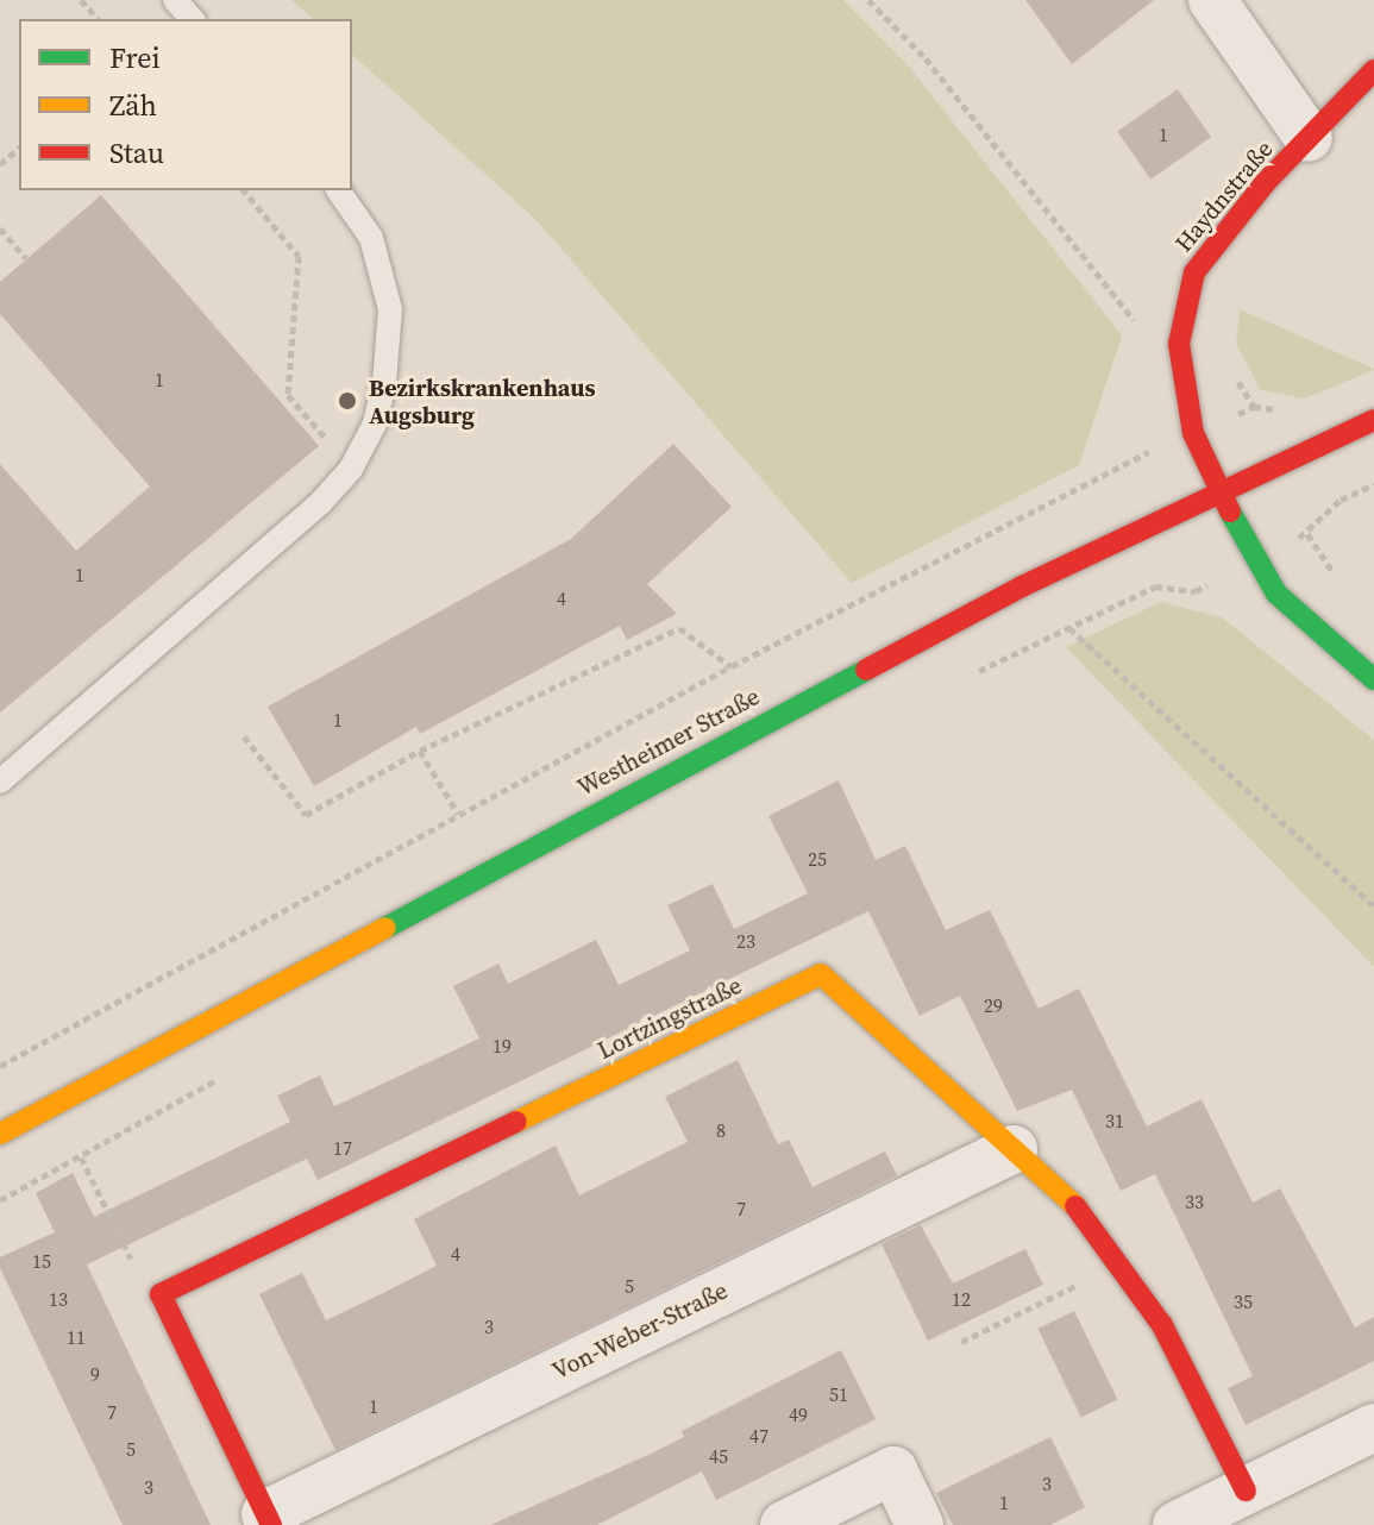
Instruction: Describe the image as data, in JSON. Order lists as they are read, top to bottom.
{
  "streets": {
    "street": [
      "Haydnstraße",
      "Westheimer Straße",
      "Lortzingstraße",
      "Von-Weber-Straße"
    ]
  },
  "crossings": [
    ["Haydnstraße", "Westheimer Straße"],
    ["Lortzingstraße", "Von-Weber-Straße"]
  ],
  "places": ["Bezirkskrankenhaus Augsburg"],
  "house_numbers": [
    "1",
    "1",
    "1",
    "4",
    "1",
    "25",
    "23",
    "29",
    "19",
    "31",
    "8",
    "17",
    "33",
    "7",
    "4",
    "15",
    "5",
    "13",
    "12",
    "35",
    "3",
    "11",
    "9",
    "51",
    "1",
    "7",
    "49",
    "47",
    "5",
    "45",
    "3",
    "3",
    "1"
  ],
  "legend": ["Frei", "Zäh", "Stau"]
}
